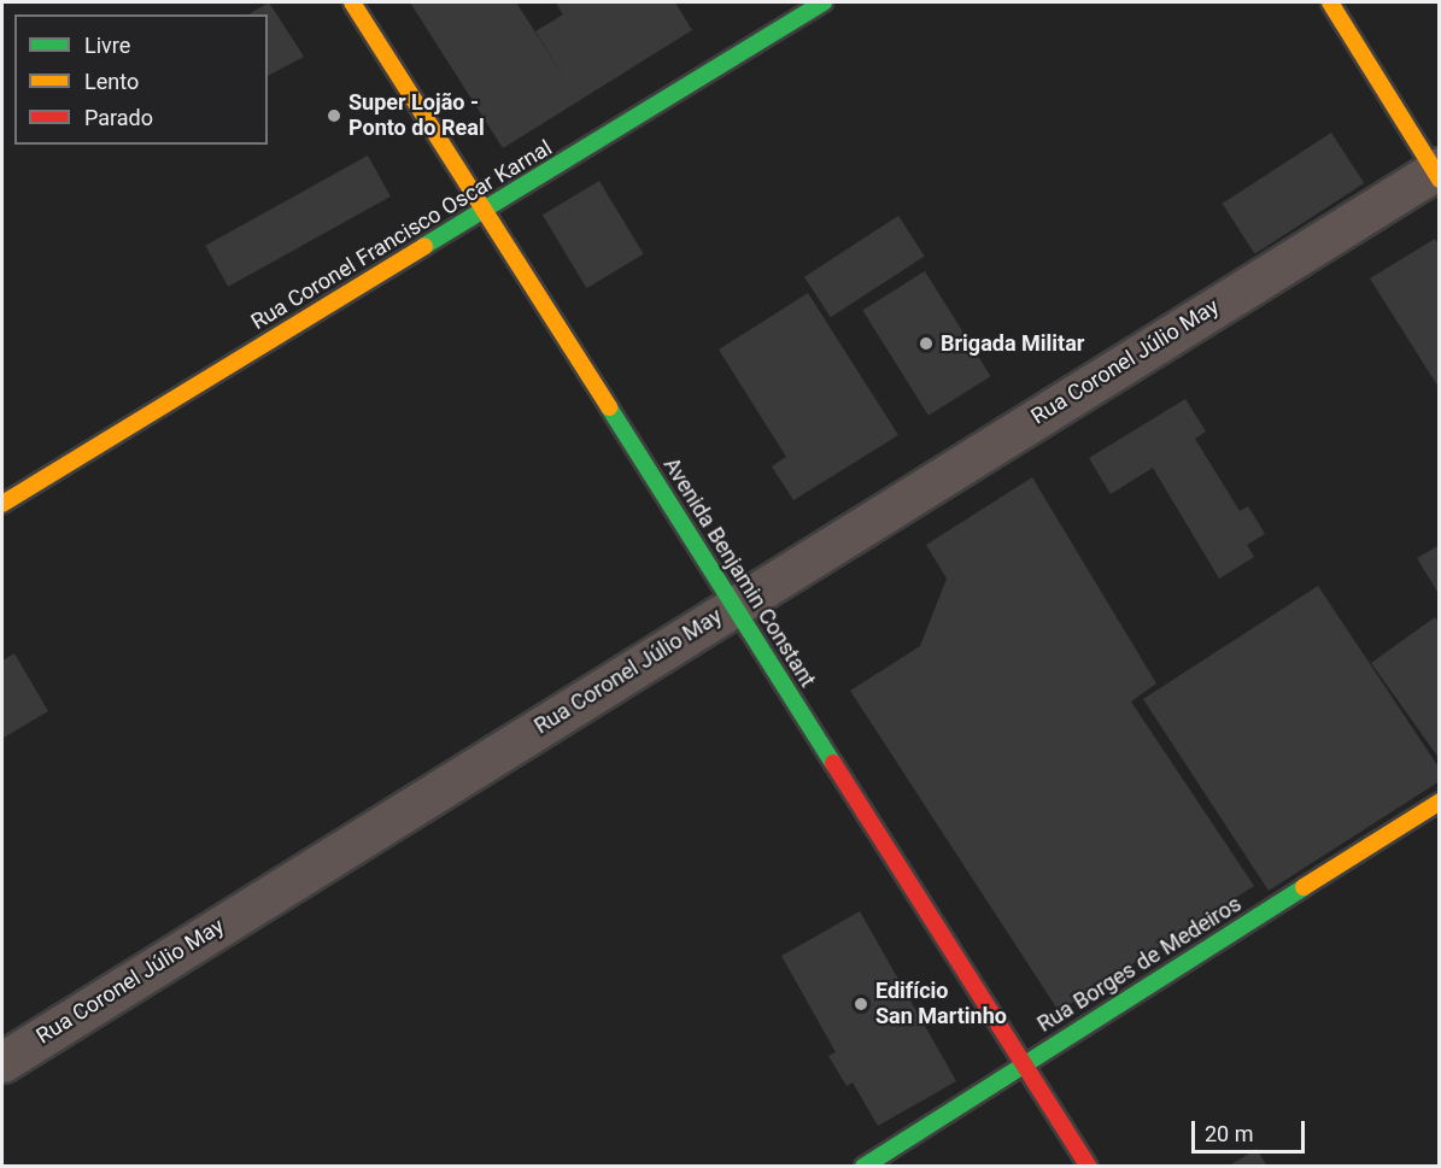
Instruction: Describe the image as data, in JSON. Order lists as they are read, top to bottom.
{
  "streets": {
    "main road": ["Rua Coronel Francisco Oscar Karnal", "Avenida Benjamin Constant", "Rua Borges de Medeiros"],
    "street": ["Rua Coronel Júlio May"]
  },
  "crossings": [
    ["Rua Coronel Francisco Oscar Karnal", "Avenida Benjamin Constant"],
    ["Rua Coronel Júlio May", "Avenida Benjamin Constant"],
    ["Avenida Benjamin Constant", "Rua Borges de Medeiros"]
  ],
  "places": ["Super Lojão - Ponto do Real", "Brigada Militar", "Edifício San Martinho"],
  "legend": ["Livre", "Lento", "Parado"],
  "scale_bar": "20 m"
}
